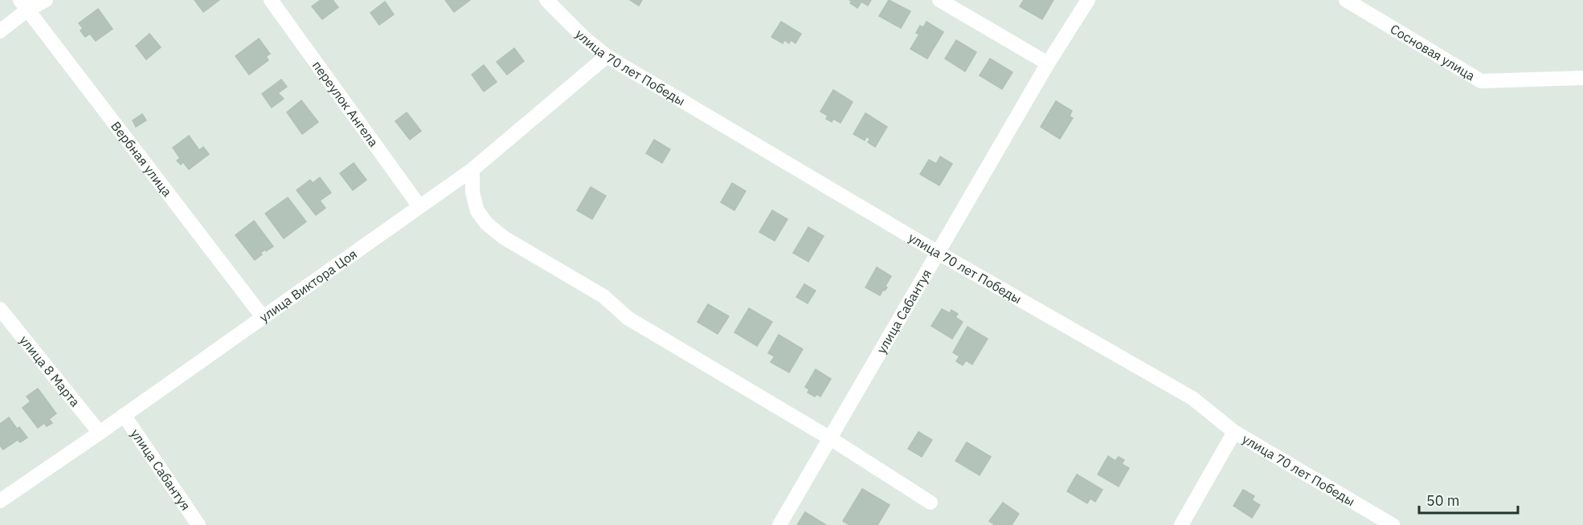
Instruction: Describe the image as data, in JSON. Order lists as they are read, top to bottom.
{
  "streets": {
    "street": [
      "Сосновая улица",
      "улица 70 лет Победы",
      "переулок Ангела",
      "Вербная улица",
      "улица Виктора Цоя",
      "улица Сабантуя",
      "улица 8 Марта"
    ]
  },
  "crossings": [
    ["улица 70 лет Победы", "улица Виктора Цоя"],
    ["улица 70 лет Победы", "улица Сабантуя"],
    ["переулок Ангела", "улица Виктора Цоя"],
    ["Вербная улица", "улица Виктора Цоя"],
    ["улица Виктора Цоя", "улица Сабантуя"],
    ["улица Виктора Цоя", "улица 8 Марта"]
  ],
  "scale_bar": "50 m"
}
